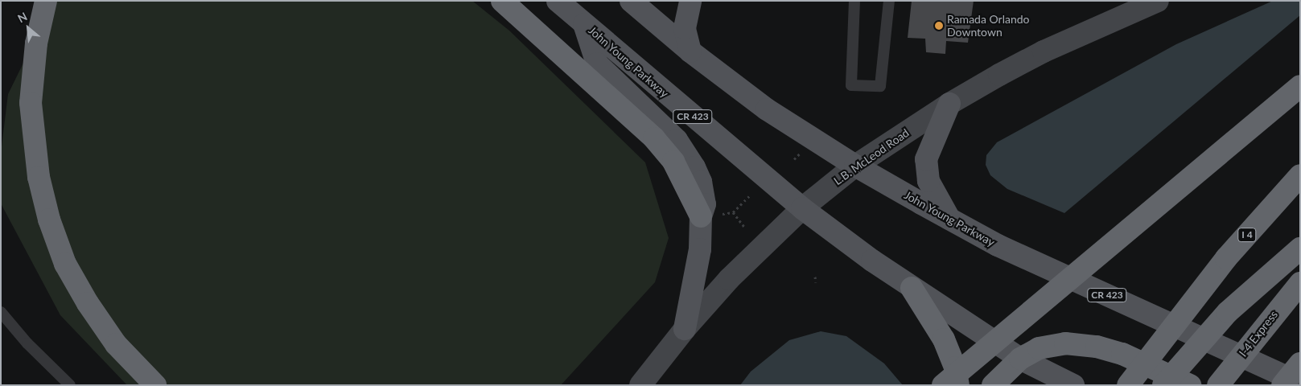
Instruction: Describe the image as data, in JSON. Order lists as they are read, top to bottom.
{
  "streets": {
    "highway": ["I 4", "I-4 Express"],
    "main road": ["John Young Parkway", "CR 423"],
    "street": ["L.B. McLeod Road"]
  },
  "crossings": [
    ["John Young Parkway", "L.B. McLeod Road"]
  ],
  "places": ["Ramada Orlando Downtown"],
  "north": "top left"
}
